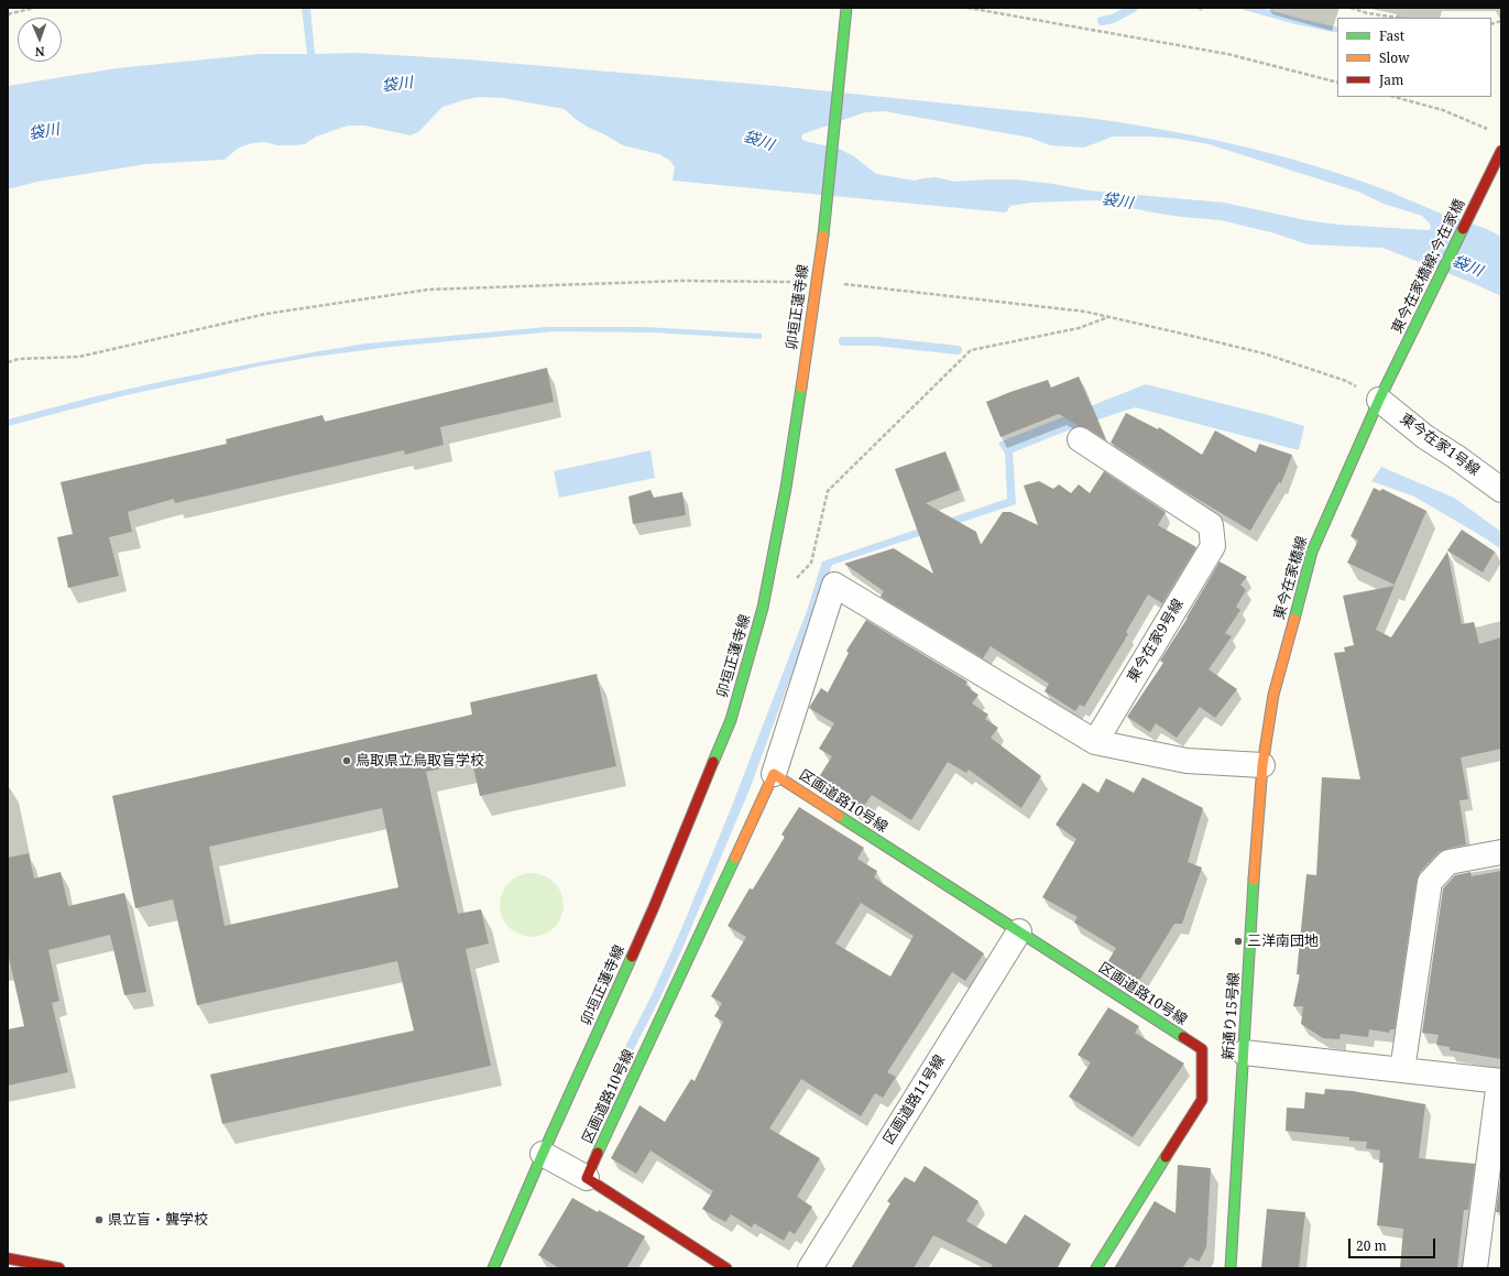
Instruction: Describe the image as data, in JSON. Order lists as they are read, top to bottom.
{
  "streets": {
    "street": [
      "東今在家橋線;今在家橋",
      "卯垣正蓮寺線",
      "東今在家1号線",
      "東今在家橋線",
      "東今在家9号線",
      "区画道路10号線",
      "新通り15号線",
      "区画道路11号線"
    ]
  },
  "crossings": [
    ["東今在家橋線;今在家橋", "東今在家1号線"],
    ["東今在家橋線;今在家橋", "東今在家橋線"],
    ["東今在家1号線", "東今在家橋線"],
    ["東今在家橋線", "新通り15号線"],
    ["区画道路10号線", "区画道路11号線"]
  ],
  "water": ["袋川"],
  "places": ["鳥取県立鳥取盲学校", "三洋南団地", "県立盲・聾学校"],
  "legend": ["Fast", "Slow", "Jam"],
  "scale_bar": "20 m",
  "north": "bottom"
}
